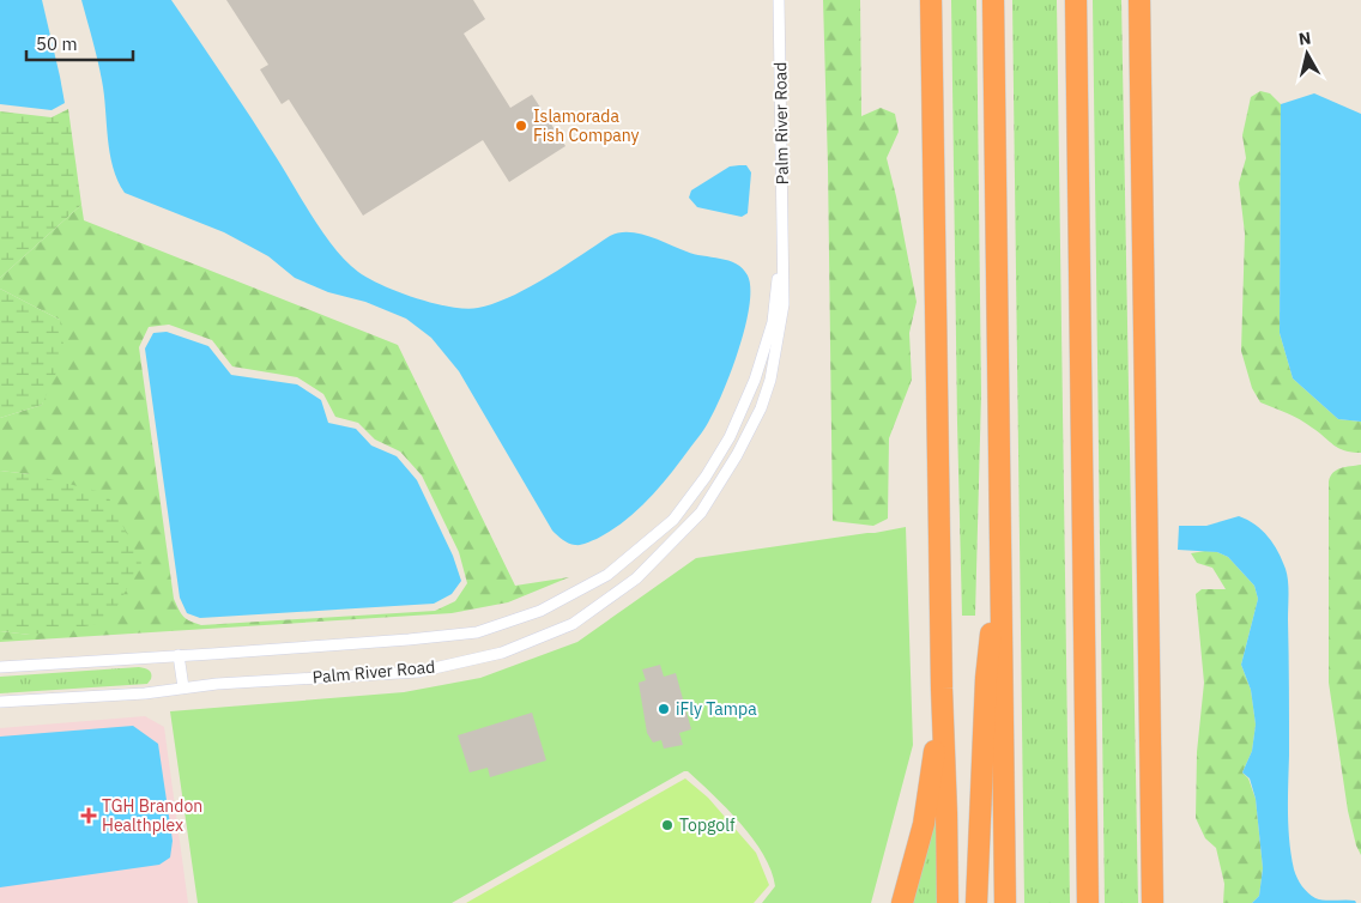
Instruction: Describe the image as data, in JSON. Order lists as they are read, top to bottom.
{
  "streets": {
    "street": ["Palm River Road"]
  },
  "places": {
    "other": ["Islamorada Fish Company", "iFly Tampa", "Topgolf"],
    "health": ["TGH Brandon Healthplex"]
  },
  "scale_bar": "50 m",
  "north": "top"
}
